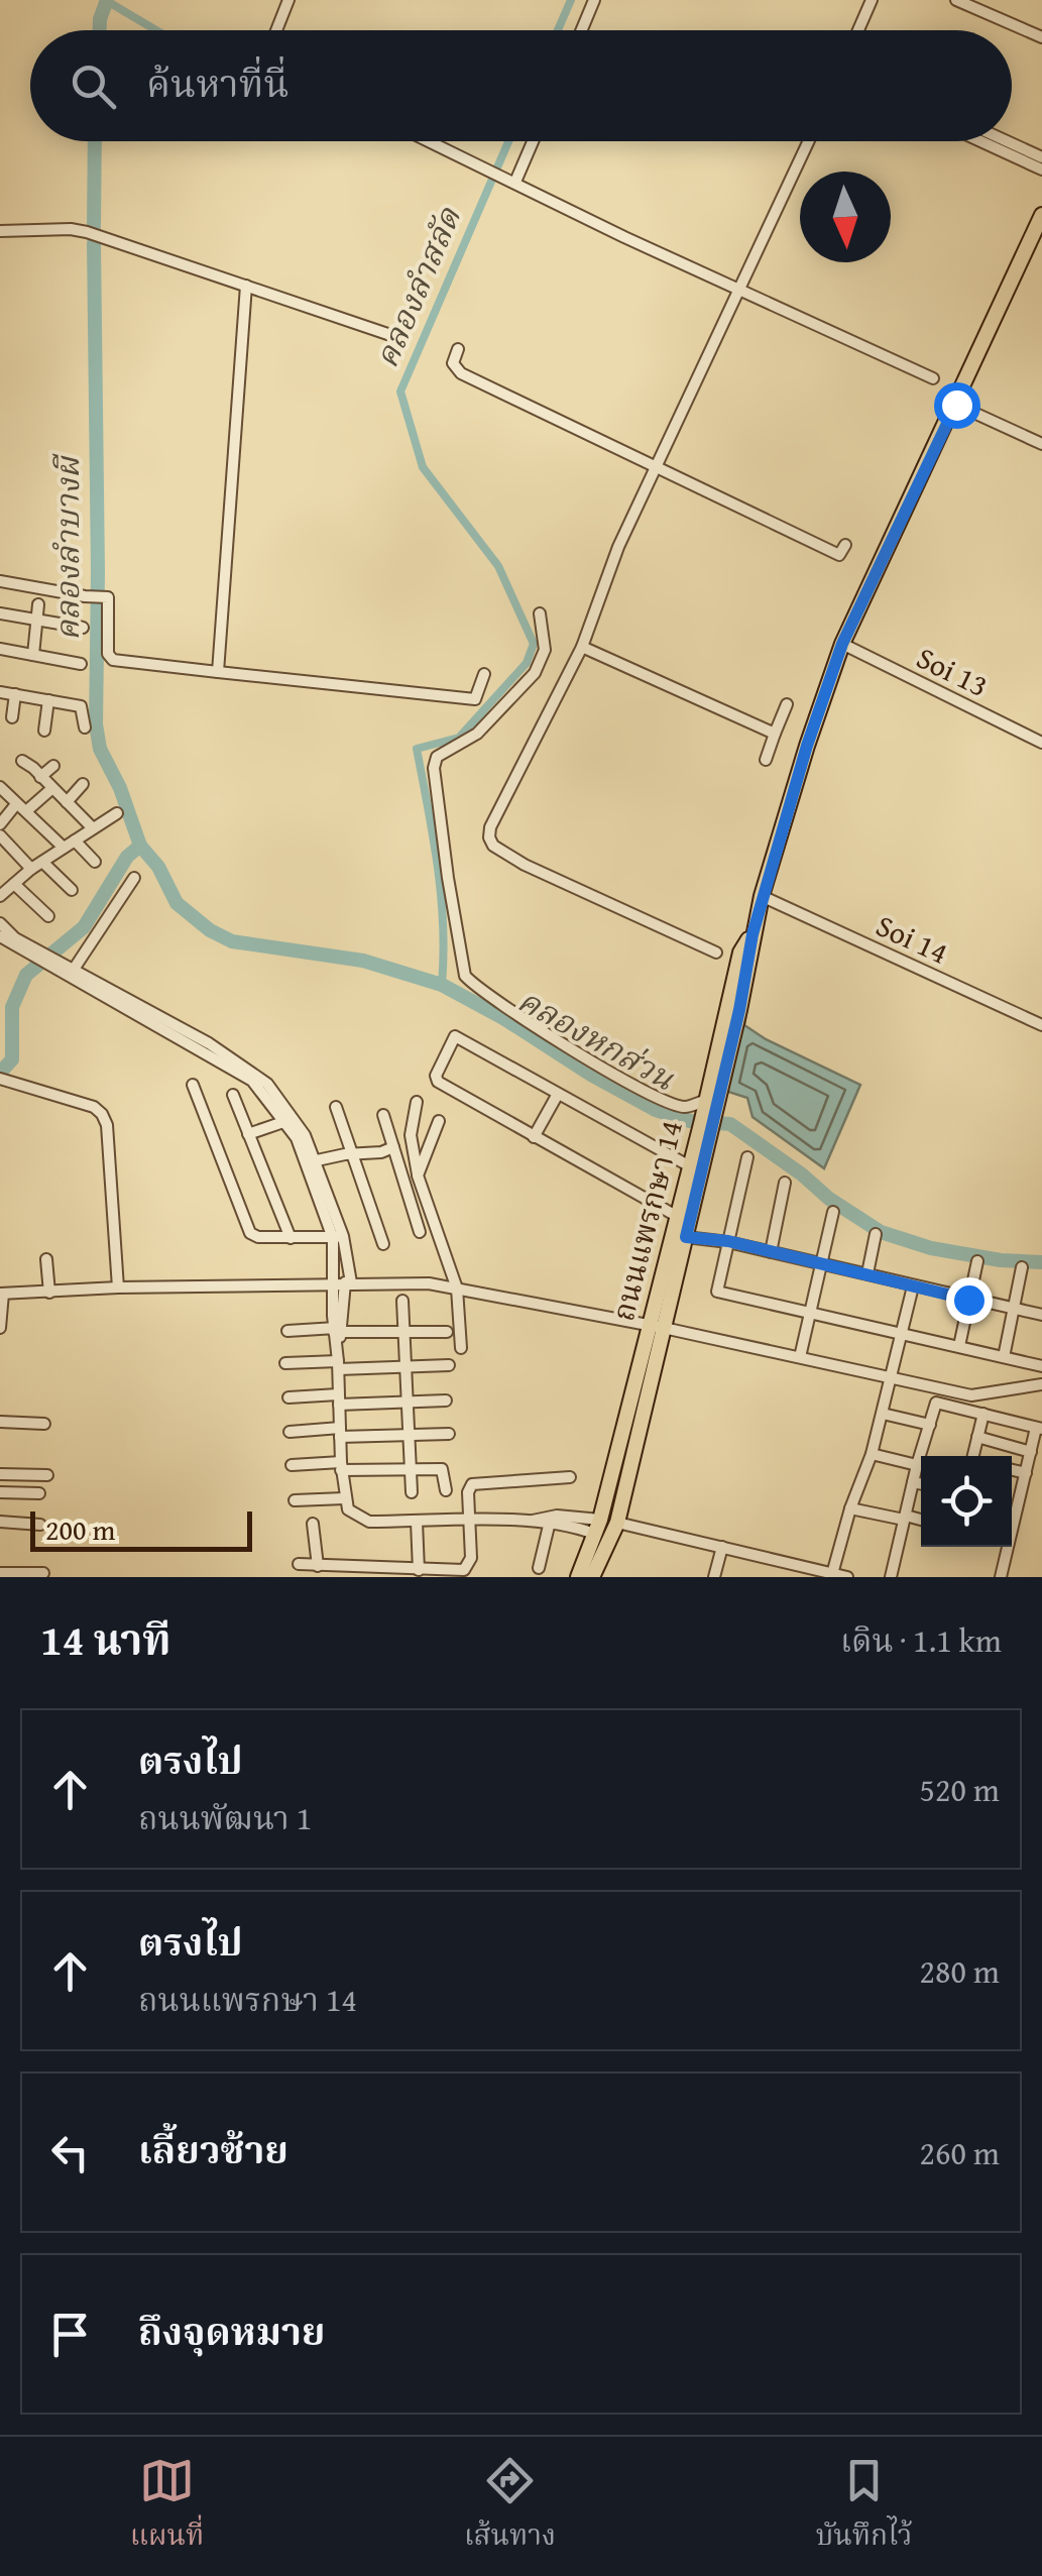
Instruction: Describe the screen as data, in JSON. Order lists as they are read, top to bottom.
{
  "streets": {
    "main road": ["ถนนแพรกษา 14"],
    "street": ["Soi 13", "Soi 14"]
  },
  "crossings": [
    ["Soi 13", "ถนนแพรกษา 14"],
    ["Soi 14", "ถนนแพรกษา 14"]
  ],
  "water": ["คลองลำสลัด", "คลองลำบางผี", "คลองหกส่วน"],
  "scale_bar": "200 m",
  "north": "bottom",
  "page": {
    "search": "ค้นหาที่นี่",
    "scale": "200 m",
    "heading": ["14 นาที", "เดิน · 1.1 km"],
    "list": [
      ["ตรงไป", "ถนนพัฒนา 1", "520 m"],
      ["ตรงไป", "ถนนแพรกษา 14", "280 m"],
      ["เลี้ยวซ้าย", "260 m"],
      "ถึงจุดหมาย"
    ],
    "nav": ["แผนที่", "เส้นทาง", "บันทึกไว้"]
  }
}
